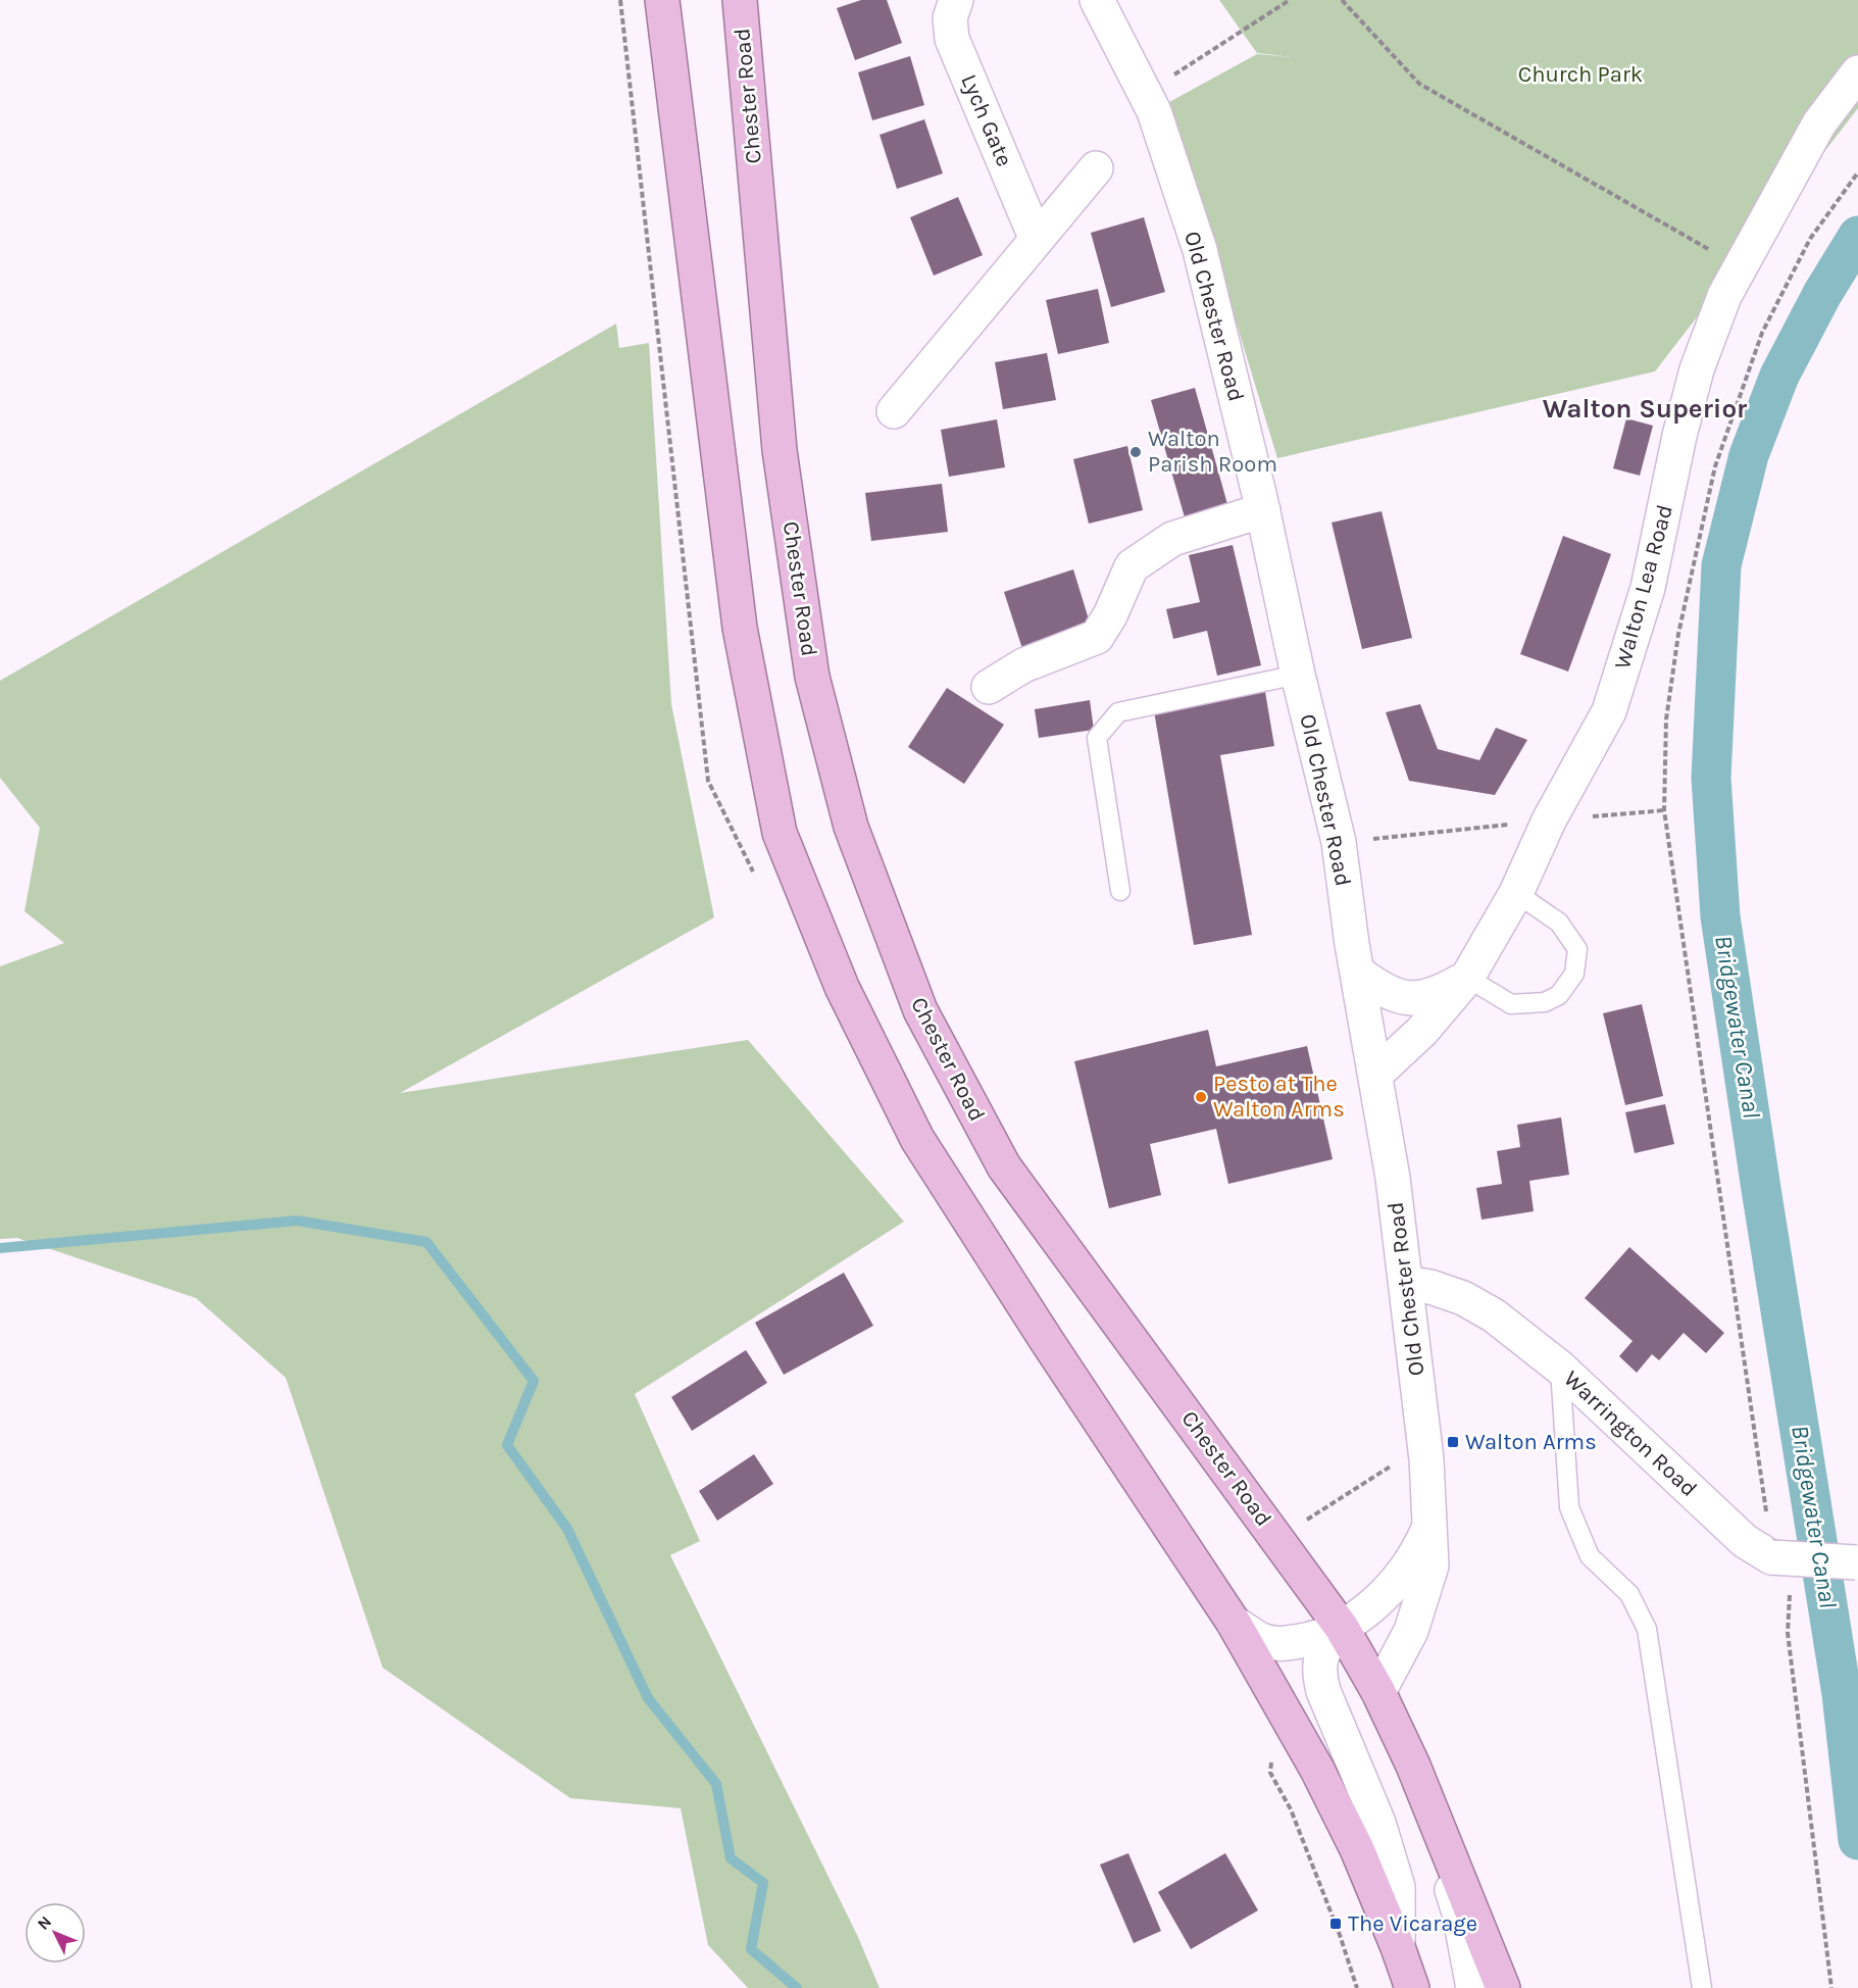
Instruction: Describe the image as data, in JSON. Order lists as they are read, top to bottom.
{
  "streets": {
    "highway": ["Chester Road"],
    "street": [
      "Lych Gate",
      "Old Chester Road",
      "Walton Lea Road",
      "Warrington Road"
    ]
  },
  "crossings": [
    ["Chester Road", "Old Chester Road"],
    ["Old Chester Road", "Walton Lea Road"],
    ["Old Chester Road", "Warrington Road"]
  ],
  "districts": ["Walton Superior"],
  "water": ["Bridgewater Canal"],
  "parks": ["Church Park"],
  "places": {
    "other": ["Walton Parish Room", "Pesto at The Walton Arms"],
    "transit": ["Walton Arms", "The Vicarage"]
  },
  "north": "top left"
}
